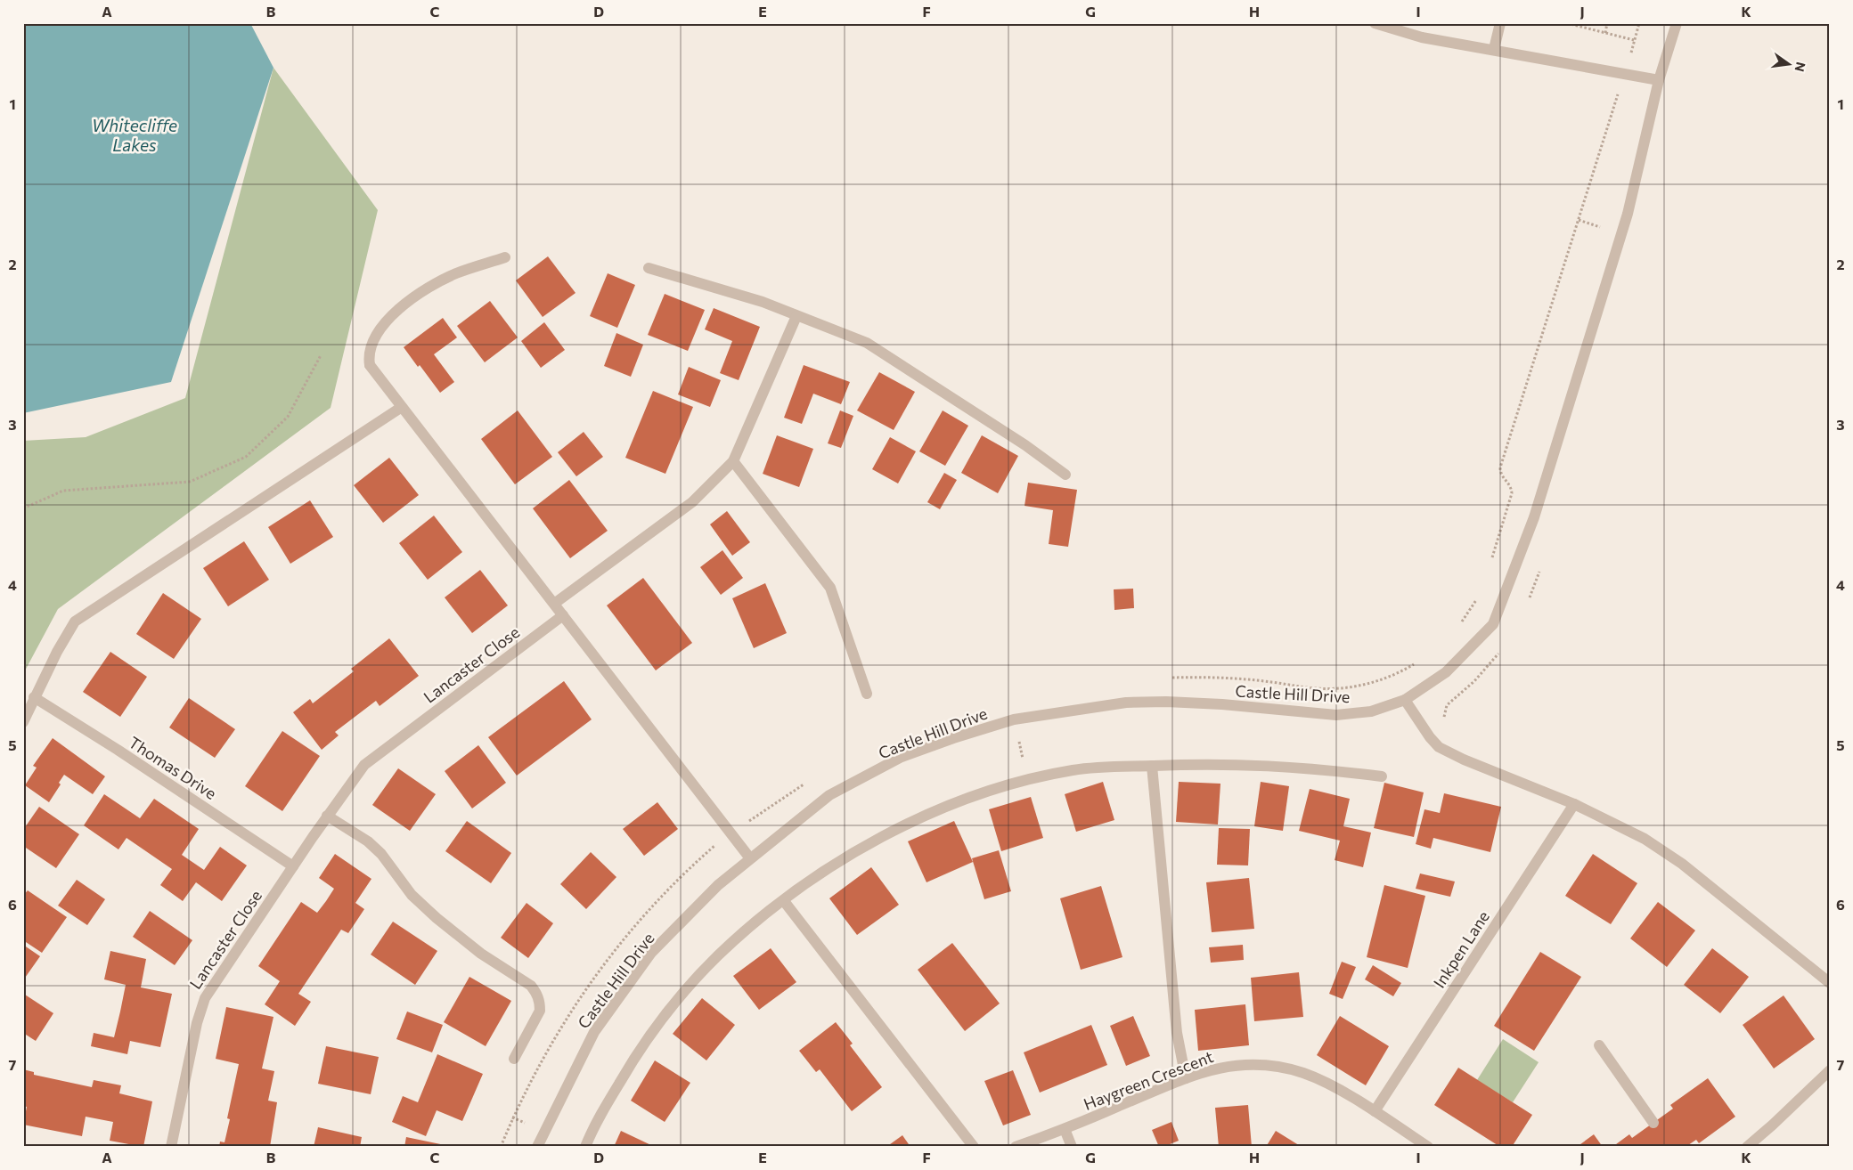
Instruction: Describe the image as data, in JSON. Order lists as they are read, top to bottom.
{
  "streets": {
    "street": [
      "Lancaster Close",
      "Castle Hill Drive",
      "Thomas Drive",
      "Inkpen Lane",
      "Haygreen Crescent"
    ]
  },
  "crossings": [
    ["Lancaster Close", "Thomas Drive"],
    ["Inkpen Lane", "Haygreen Crescent"]
  ],
  "water": ["Whitecliffe Lakes"],
  "north": "right",
  "grid": {
    "columns": [
      "A",
      "B",
      "C",
      "D",
      "E",
      "F",
      "G",
      "H",
      "I",
      "J",
      "K"
    ],
    "rows": [
      "1",
      "2",
      "3",
      "4",
      "5",
      "6",
      "7"
    ]
  }
}
